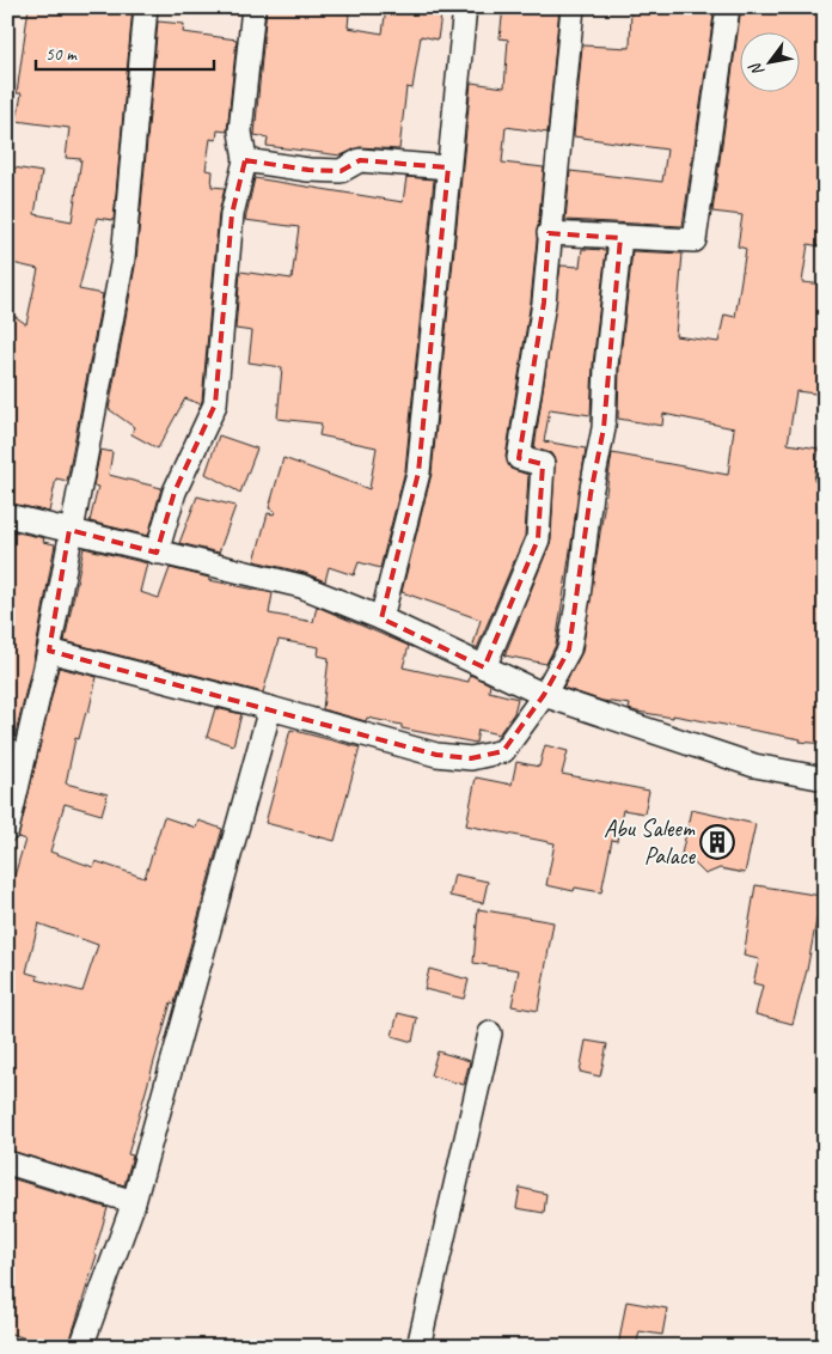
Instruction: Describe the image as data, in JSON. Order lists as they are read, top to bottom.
{
  "places": {
    "building": ["Abu Saleem Palace"]
  },
  "scale_bar": "50 m",
  "north": "bottom left"
}
